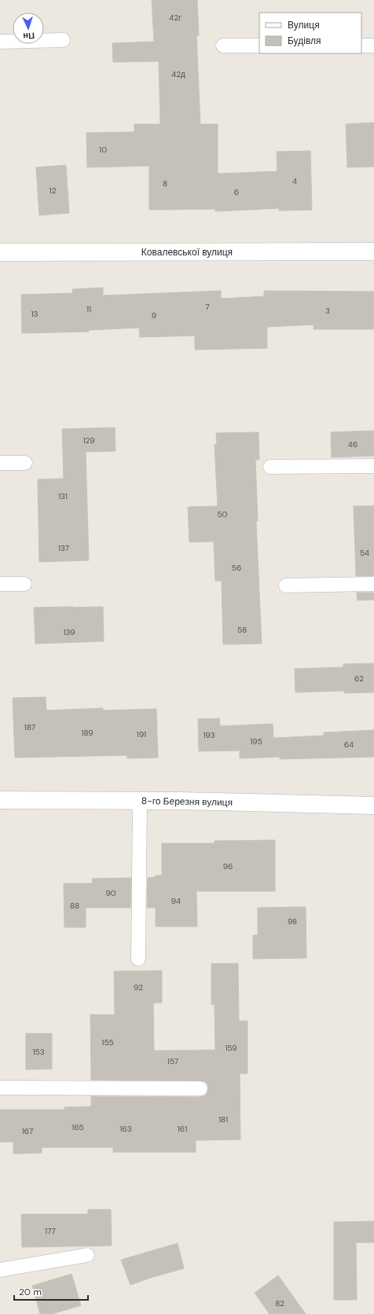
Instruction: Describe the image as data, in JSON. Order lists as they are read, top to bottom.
{
  "streets": {
    "street": ["Ковалевської вулиця", "8-го Березня вулиця"]
  },
  "house_numbers": [
    "42г",
    "42д",
    "10",
    "4",
    "8",
    "12",
    "6",
    "7",
    "11",
    "3",
    "13",
    "9",
    "129",
    "46",
    "131",
    "50",
    "137",
    "54",
    "56",
    "58",
    "139",
    "62",
    "187",
    "189",
    "191",
    "193",
    "195",
    "64",
    "96",
    "90",
    "94",
    "88",
    "98",
    "92",
    "155",
    "159",
    "153",
    "157",
    "181",
    "165",
    "163",
    "161",
    "167",
    "177",
    "82"
  ],
  "legend": ["Вулиця", "Будівля"],
  "scale_bar": "20 m",
  "north": "bottom"
}
